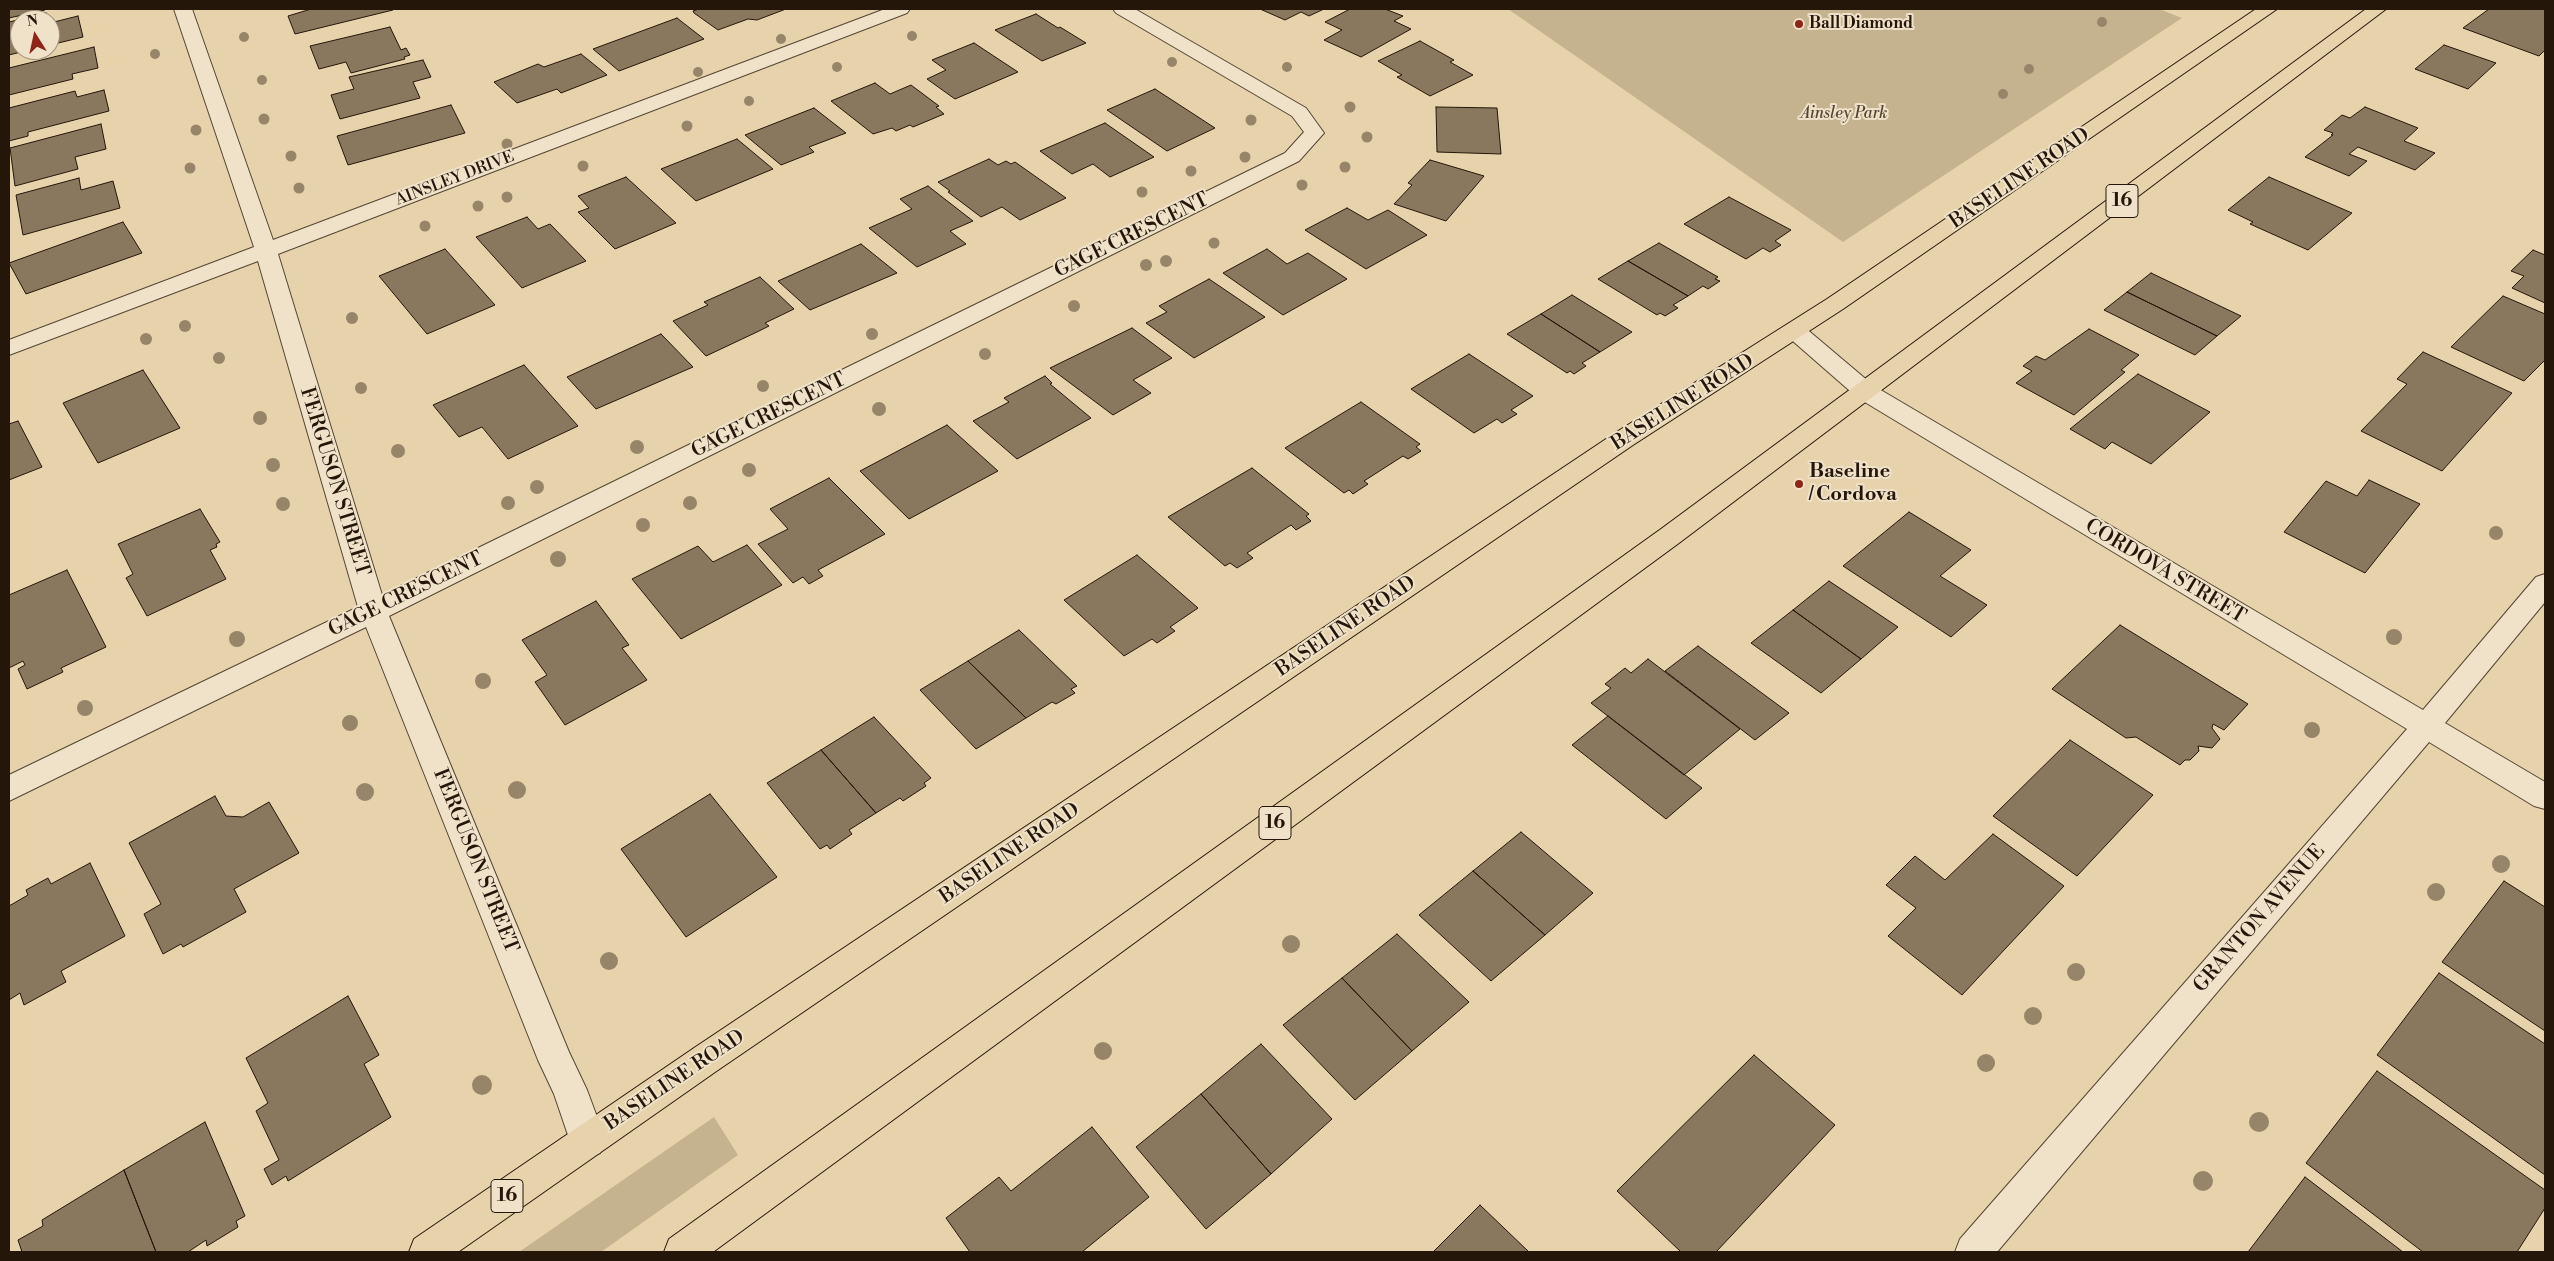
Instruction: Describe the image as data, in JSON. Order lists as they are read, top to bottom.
{
  "streets": {
    "main road": ["BASELINE ROAD", "16"],
    "street": [
      "AINSLEY DRIVE",
      "GAGE CRESCENT",
      "FERGUSON STREET",
      "CORDOVA STREET",
      "GRANTON AVENUE"
    ]
  },
  "crossings": [
    ["AINSLEY DRIVE", "FERGUSON STREET"],
    ["BASELINE ROAD", "FERGUSON STREET"],
    ["BASELINE ROAD", "CORDOVA STREET"],
    ["16", "CORDOVA STREET"],
    ["GAGE CRESCENT", "FERGUSON STREET"],
    ["CORDOVA STREET", "GRANTON AVENUE"]
  ],
  "parks": ["Ainsley Park"],
  "places": ["Ball Diamond", "Baseline / Cordova"],
  "north": "top"
}
